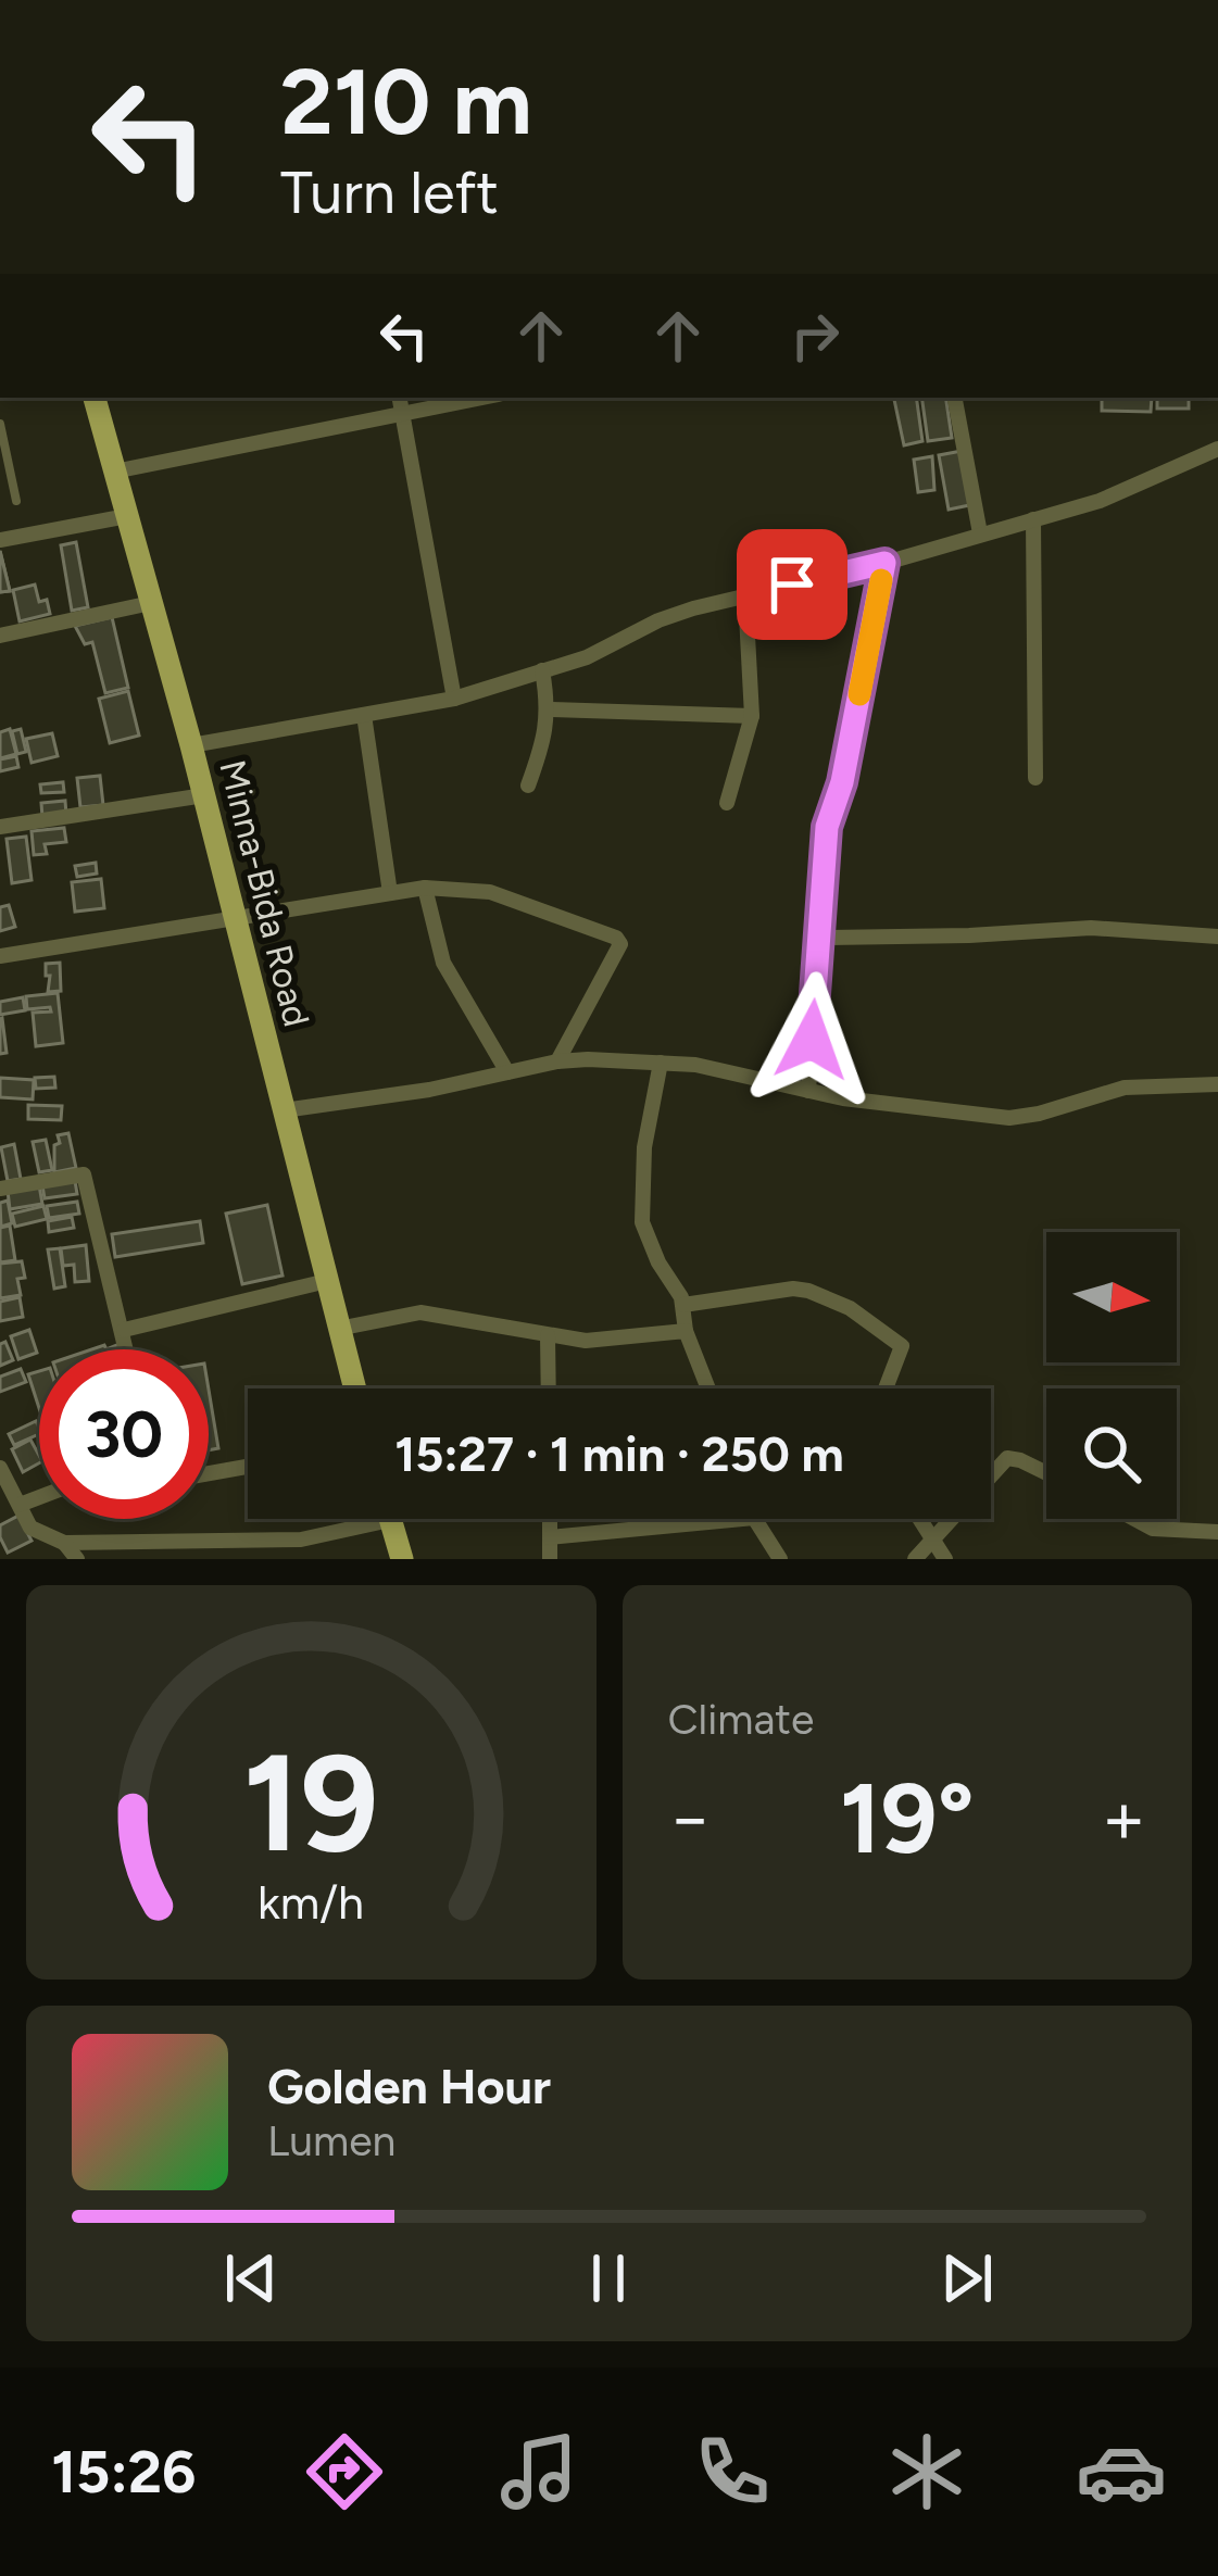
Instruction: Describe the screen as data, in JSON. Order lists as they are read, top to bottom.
{
  "streets": {
    "main road": ["Minna-Bida Road"]
  },
  "north": "right",
  "page": {
    "turn": ["210 m", "Turn left"],
    "limit": "30",
    "trip": "15:27 · 1 min · 250 m",
    "tile": "Climate",
    "heat": ["−", "19°", "+"],
    "song": ["Golden Hour", "Lumen"],
    "tabs": "15:26",
    "gauge": ["19", "km/h"]
  }
}
